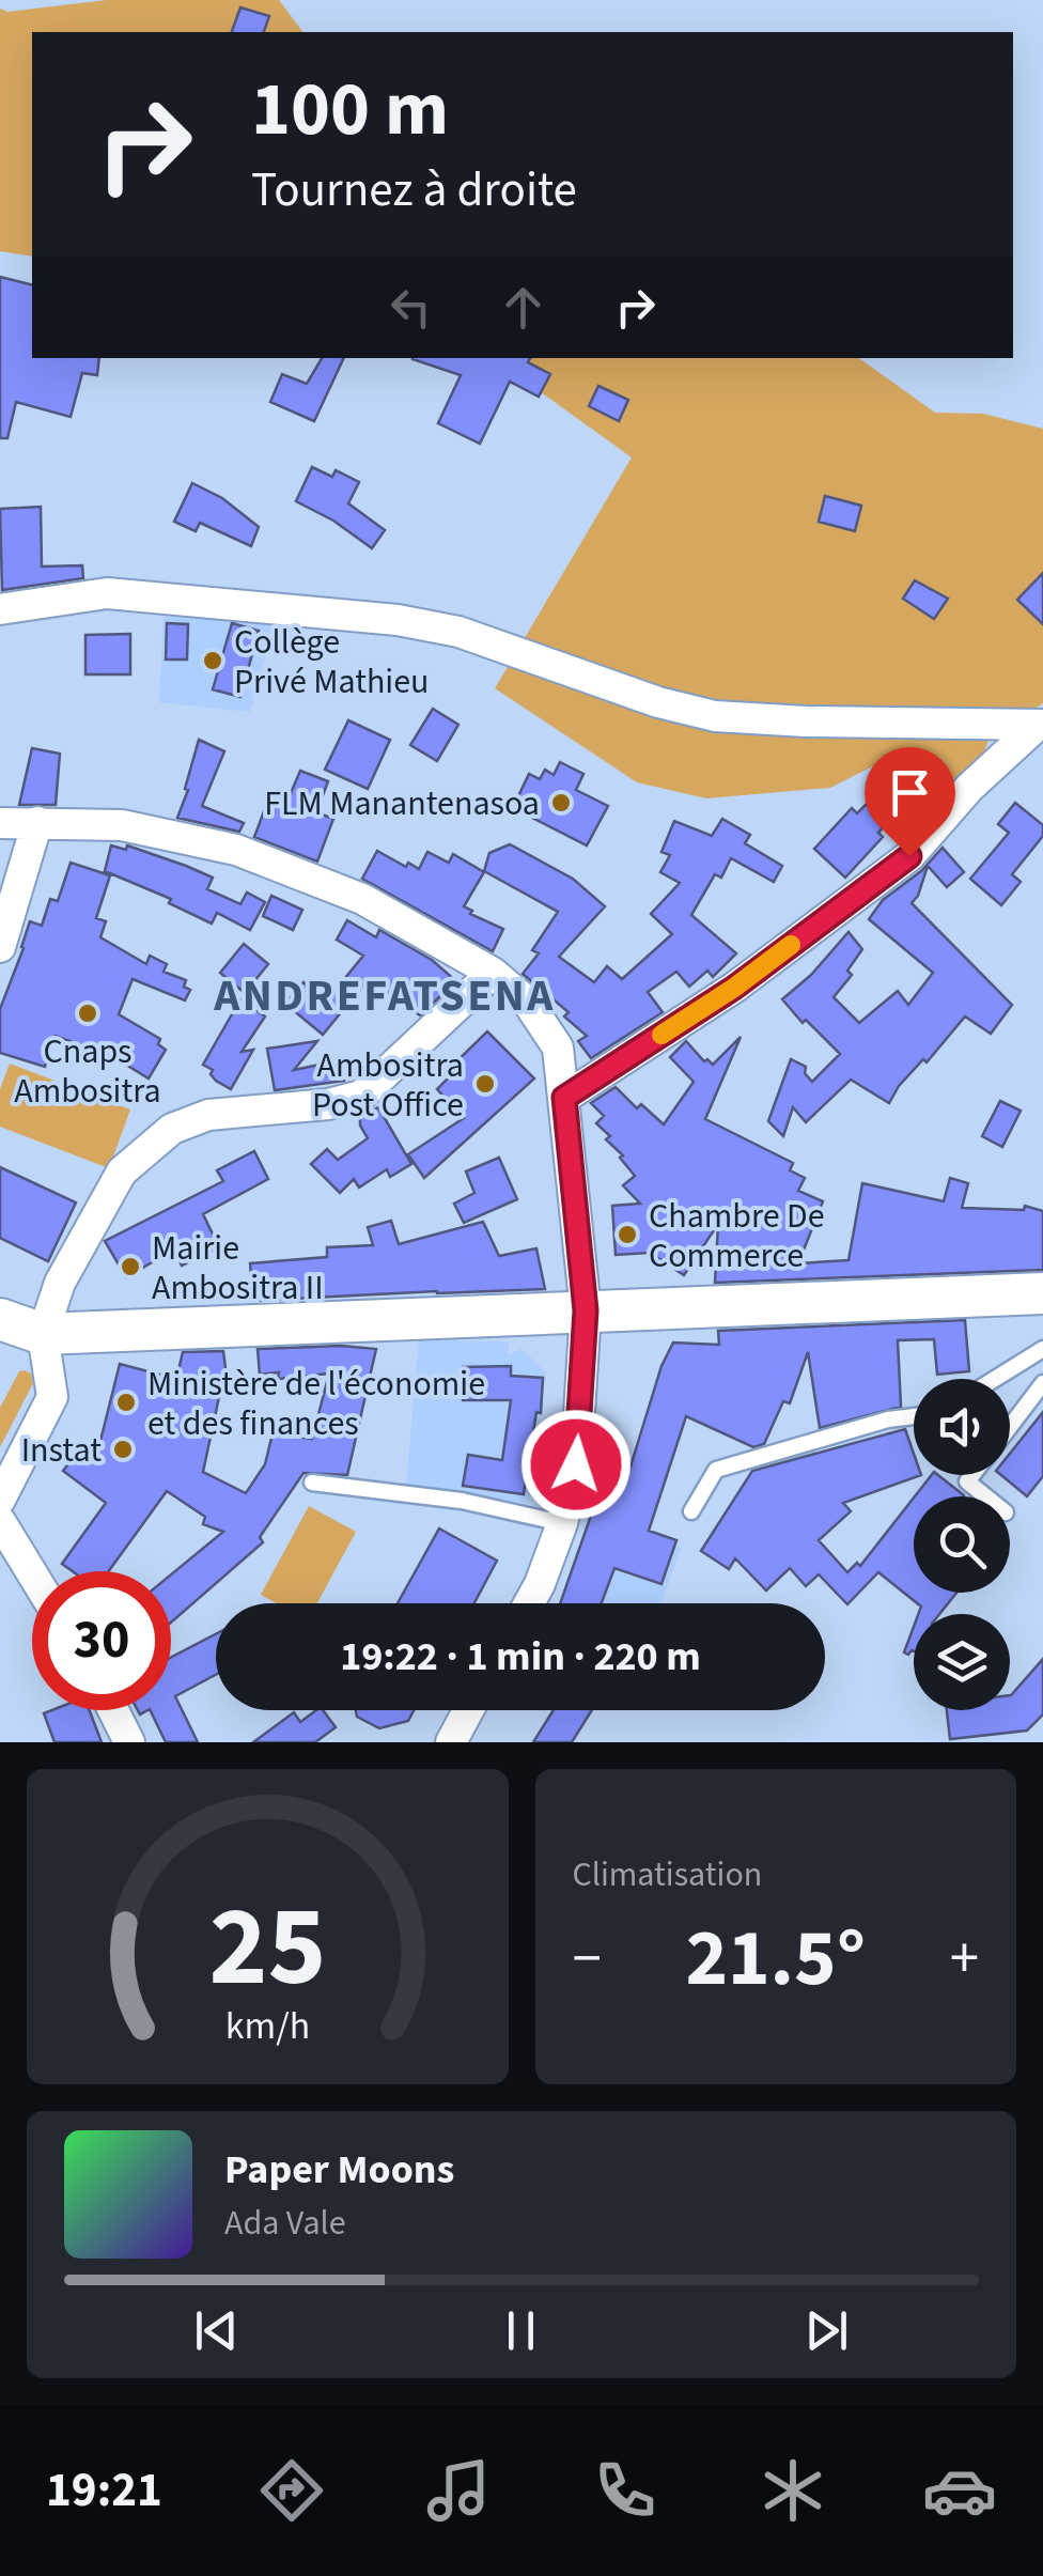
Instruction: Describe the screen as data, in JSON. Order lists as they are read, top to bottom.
{
  "districts": ["ANDREFATSENA"],
  "places": [
    "Collège Privé Mathieu",
    "FLM Manantenasoa",
    "Cnaps Ambositra",
    "Ambositra Post Office",
    "Chambre De Commerce",
    "Mairie Ambositra II",
    "Ministère de l'économie et des finances",
    "Instat"
  ],
  "page": {
    "turn": ["100 m", "Tournez à droite"],
    "limit": "30",
    "trip": "19:22 · 1 min · 220 m",
    "tile": "Climatisation",
    "heat": ["−", "21.5°", "+"],
    "song": ["Paper Moons", "Ada Vale"],
    "tabs": "19:21",
    "gauge": ["25", "km/h"]
  }
}
